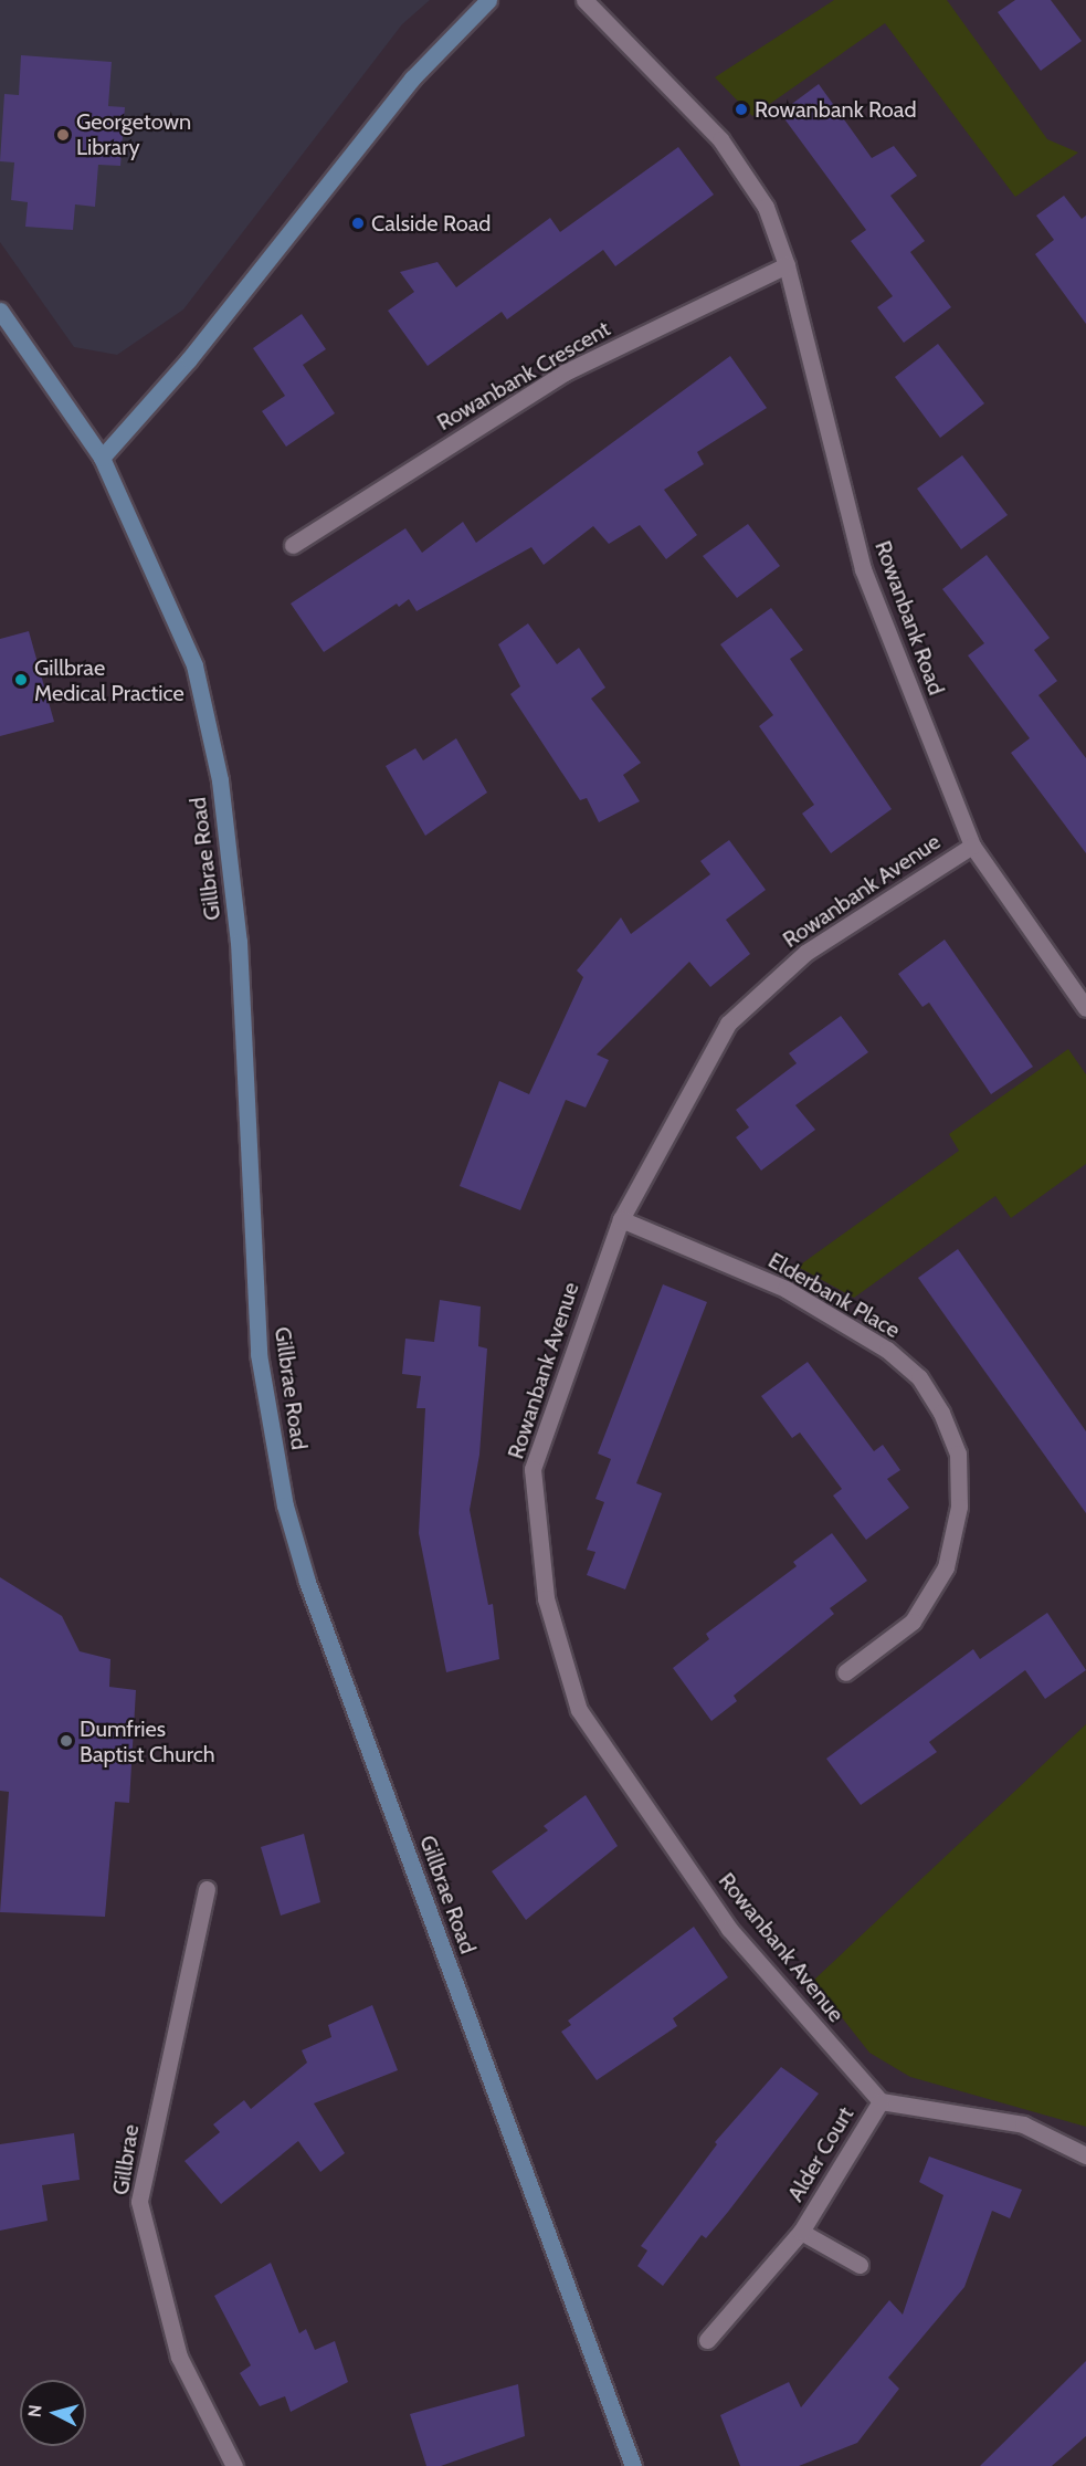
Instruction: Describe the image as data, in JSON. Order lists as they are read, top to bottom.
{
  "streets": {
    "street": [
      "Rowanbank Crescent",
      "Rowanbank Road",
      "Gillbrae Road",
      "Rowanbank Avenue",
      "Elderbank Place",
      "Alder Court",
      "Gillbrae"
    ]
  },
  "crossings": [
    ["Rowanbank Crescent", "Rowanbank Road"],
    ["Rowanbank Road", "Rowanbank Avenue"],
    ["Rowanbank Avenue", "Elderbank Place"],
    ["Rowanbank Avenue", "Alder Court"]
  ],
  "places": [
    "Rowanbank Road",
    "Georgetown Library",
    "Calside Road",
    "Gillbrae Medical Practice",
    "Dumfries Baptist Church"
  ],
  "north": "left"
}
